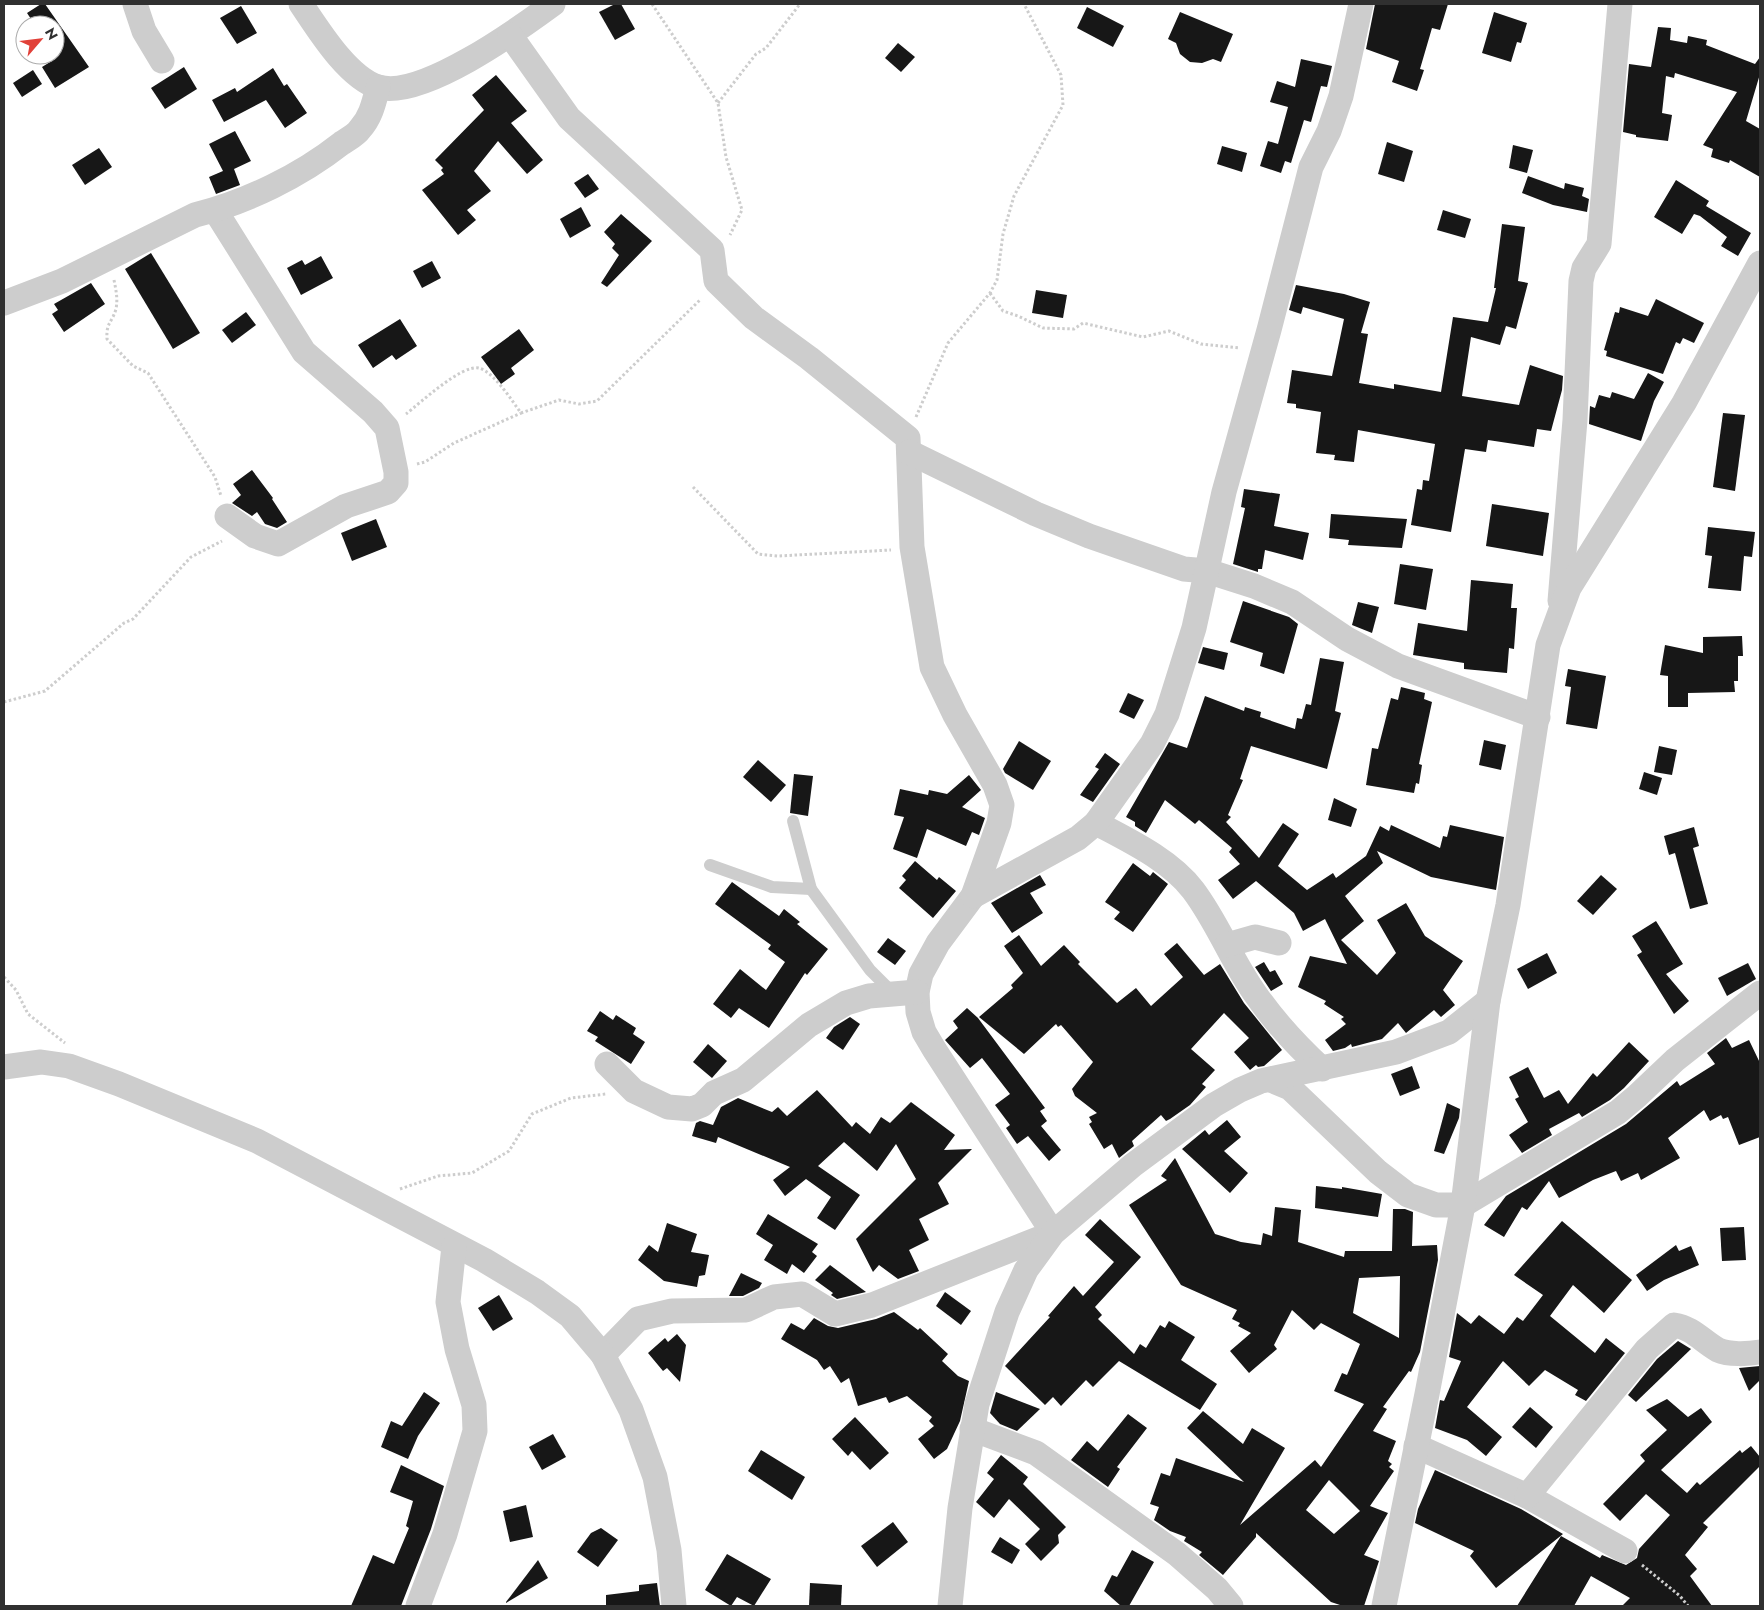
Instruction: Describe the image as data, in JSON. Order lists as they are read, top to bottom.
{
  "north": "top right"
}
